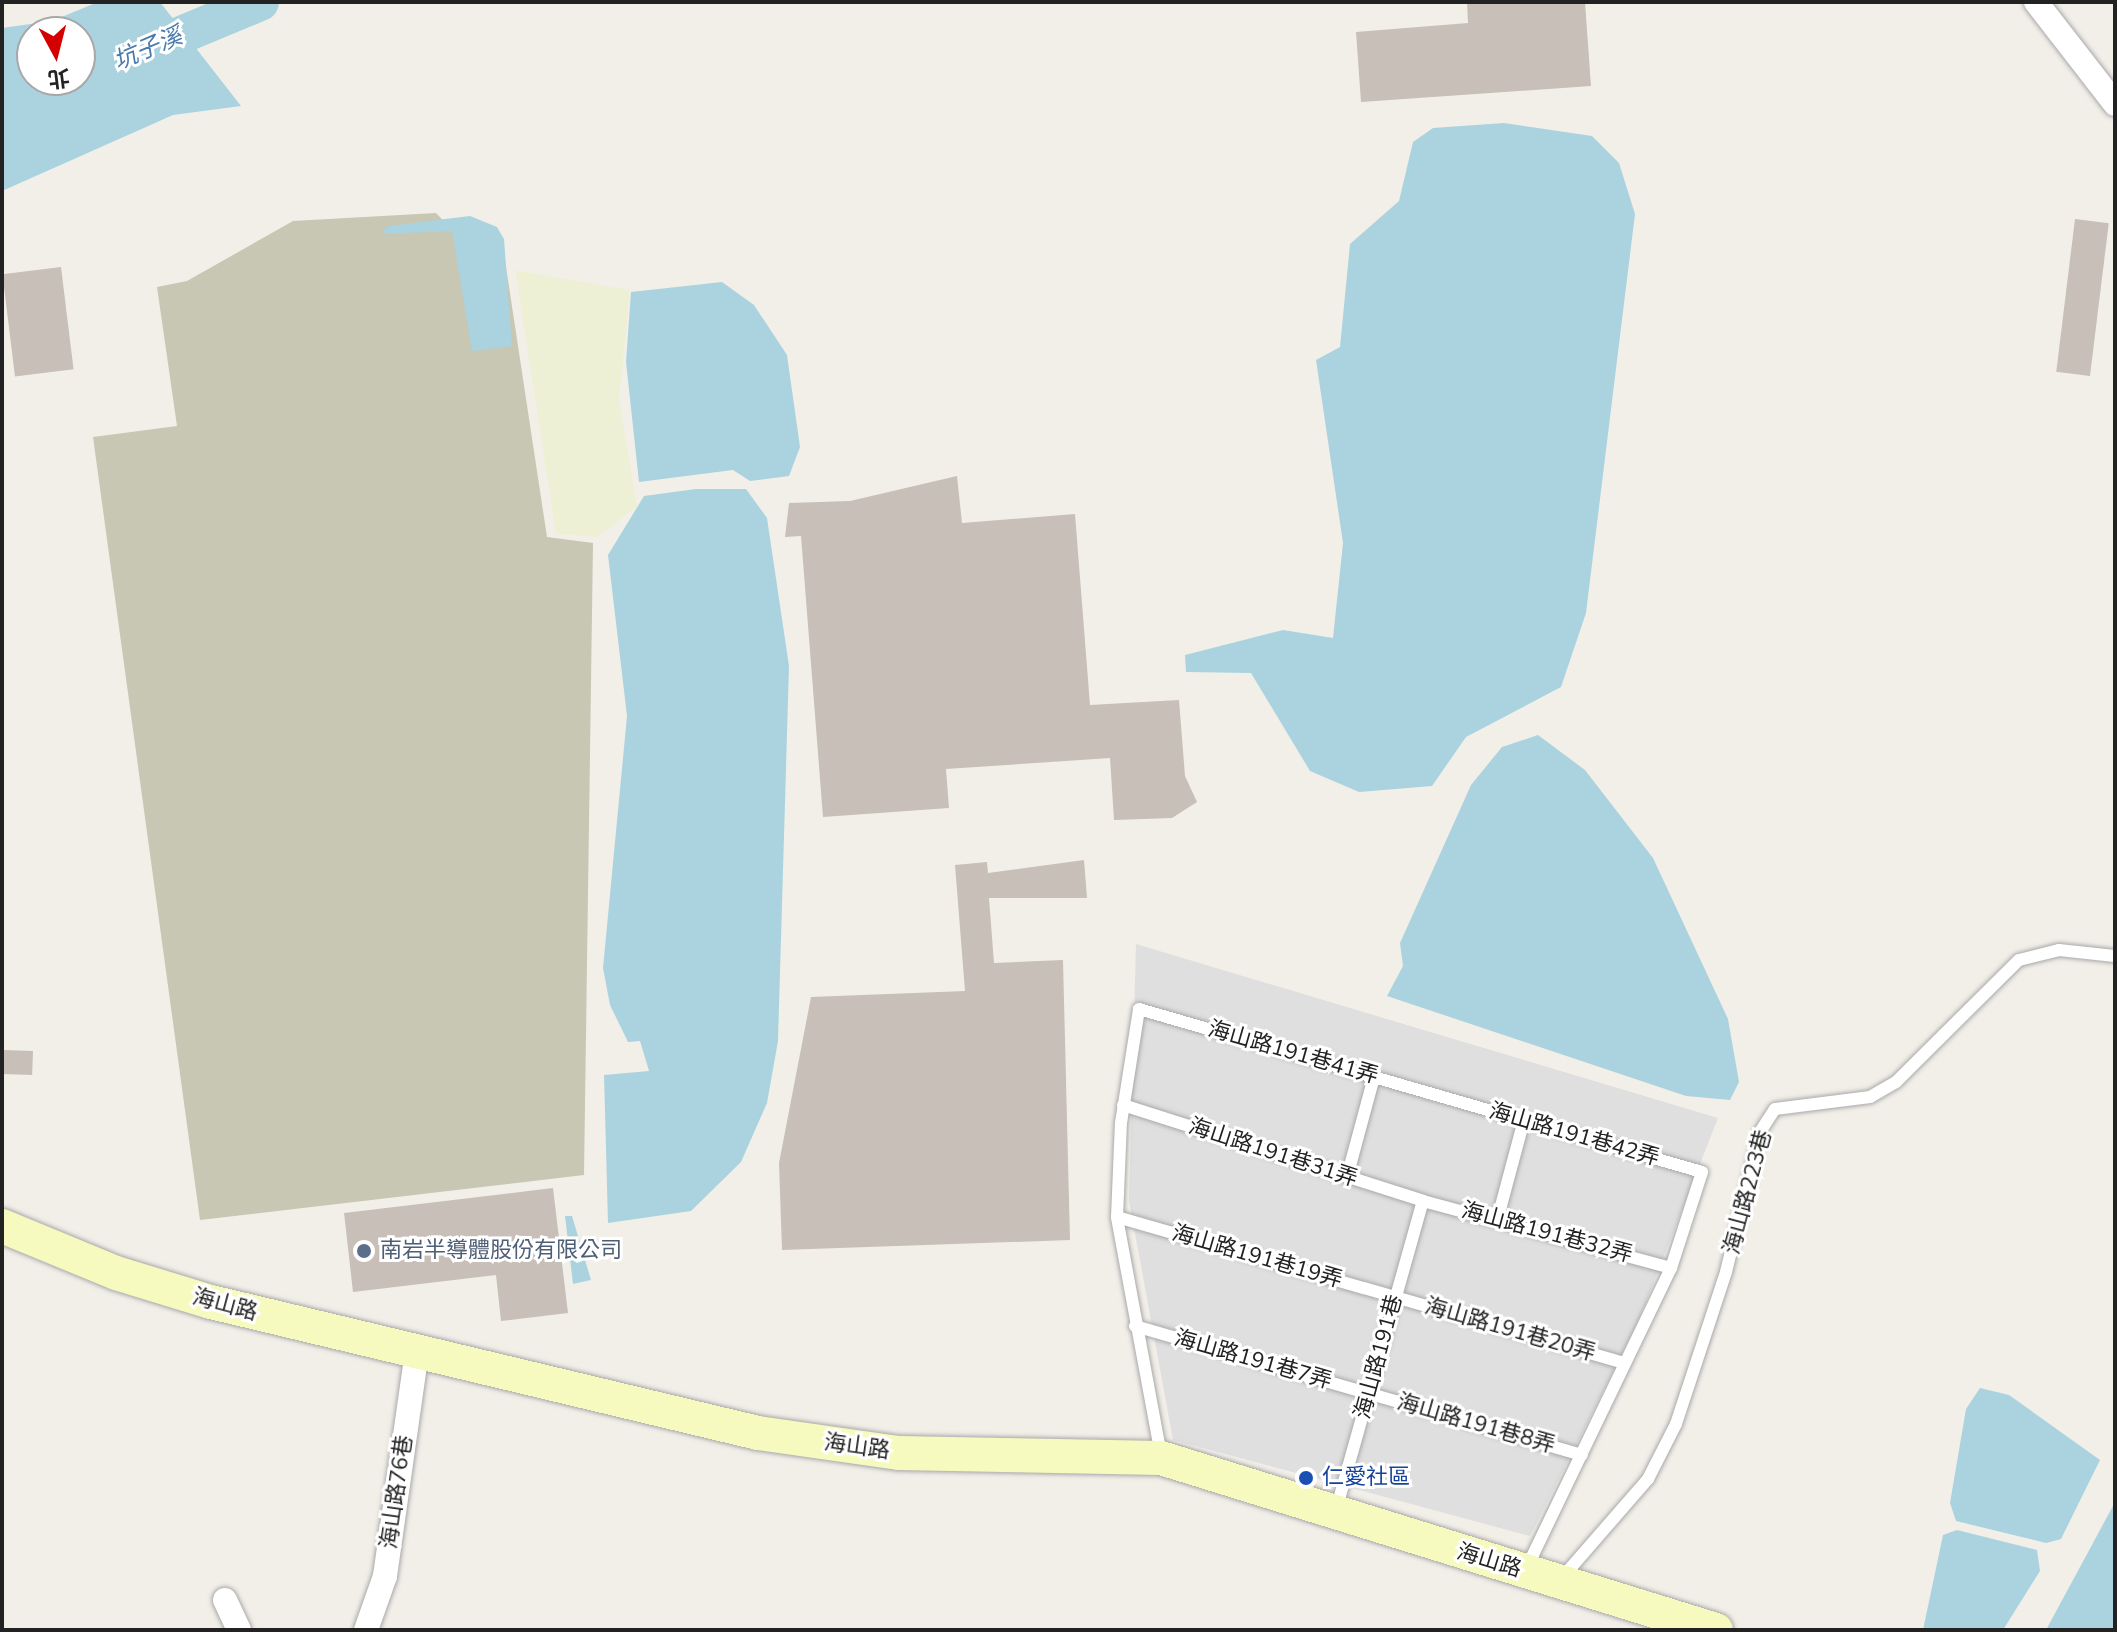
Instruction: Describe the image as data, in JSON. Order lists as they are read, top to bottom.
{
  "streets": {
    "main road": ["海山路"],
    "street": ["海山路76巷"],
    "lane": [
      "海山路191巷41弄",
      "海山路191巷42弄",
      "海山路191巷31弄",
      "海山路223巷",
      "海山路191巷32弄",
      "海山路191巷19弄",
      "海山路191巷20弄",
      "海山路191巷",
      "海山路191巷7弄",
      "海山路191巷8弄"
    ]
  },
  "crossings": [
    ["海山路191巷41弄", "海山路191巷42弄"],
    ["海山路191巷41弄", "海山路191巷31弄"],
    ["海山路191巷42弄", "海山路191巷32弄"],
    ["海山路191巷31弄", "海山路191巷32弄"],
    ["海山路191巷31弄", "海山路191巷"],
    ["海山路223巷", "海山路"],
    ["海山路191巷32弄", "海山路191巷"],
    ["海山路191巷19弄", "海山路191巷20弄"],
    ["海山路191巷19弄", "海山路191巷"],
    ["海山路", "海山路191巷"],
    ["海山路", "海山路76巷"],
    ["海山路191巷20弄", "海山路191巷"],
    ["海山路191巷", "海山路191巷7弄"],
    ["海山路191巷", "海山路191巷8弄"],
    ["海山路191巷7弄", "海山路191巷8弄"]
  ],
  "water": ["坑子溪"],
  "places": ["南岩半導體股份有限公司", "仁愛社區"],
  "north": "bottom"
}
